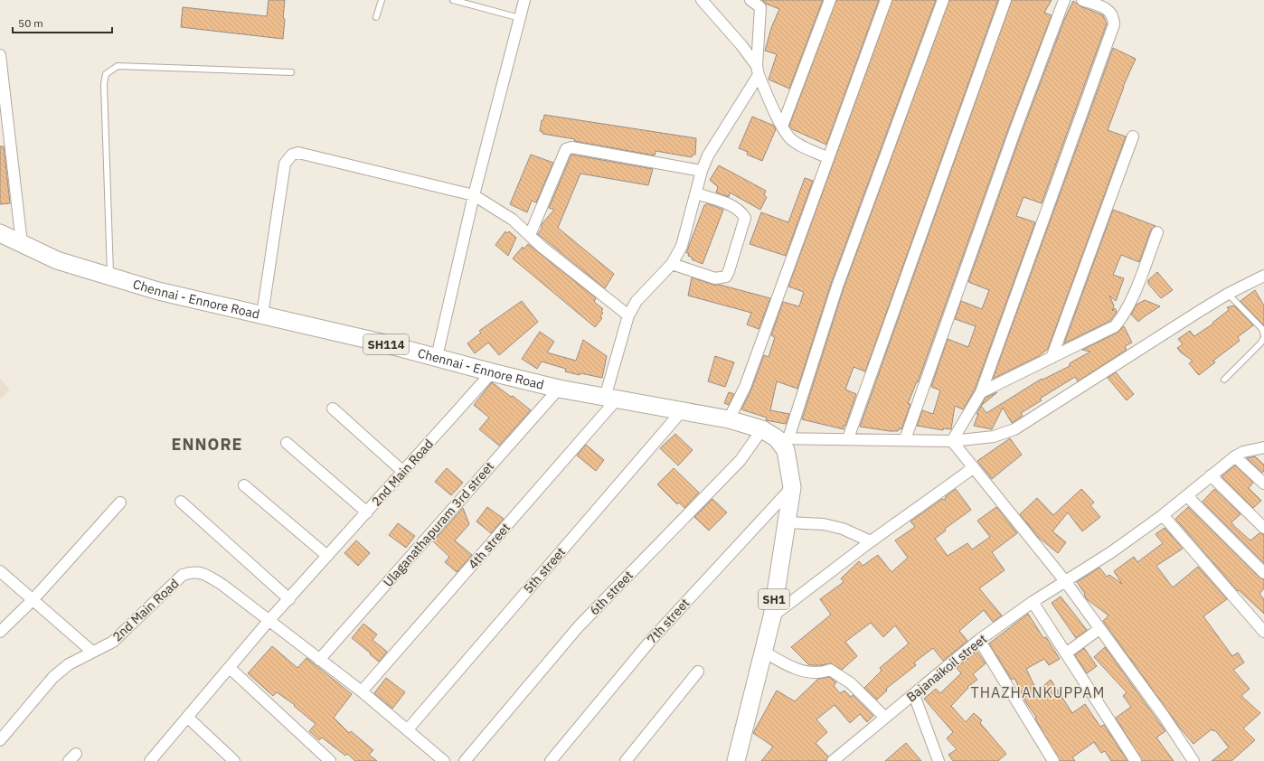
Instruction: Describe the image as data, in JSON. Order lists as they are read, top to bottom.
{
  "streets": {
    "main road": ["Chennai - Ennore Road", "SH114", "SH1"],
    "street": [
      "2nd Main Road",
      "Ulaganathapuram 3rd street",
      "4th street",
      "5th street",
      "6th street",
      "7th street",
      "Bajanaikoil street"
    ]
  },
  "crossings": [
    ["Chennai - Ennore Road", "2nd Main Road"],
    ["Chennai - Ennore Road", "Ulaganathapuram 3rd street"],
    ["Chennai - Ennore Road", "4th street"],
    ["Chennai - Ennore Road", "5th street"],
    ["Chennai - Ennore Road", "6th street"],
    ["Chennai - Ennore Road", "SH1"],
    ["SH1", "7th street"]
  ],
  "districts": ["ENNORE", "THAZHANKUPPAM"],
  "scale_bar": "50 m"
}
